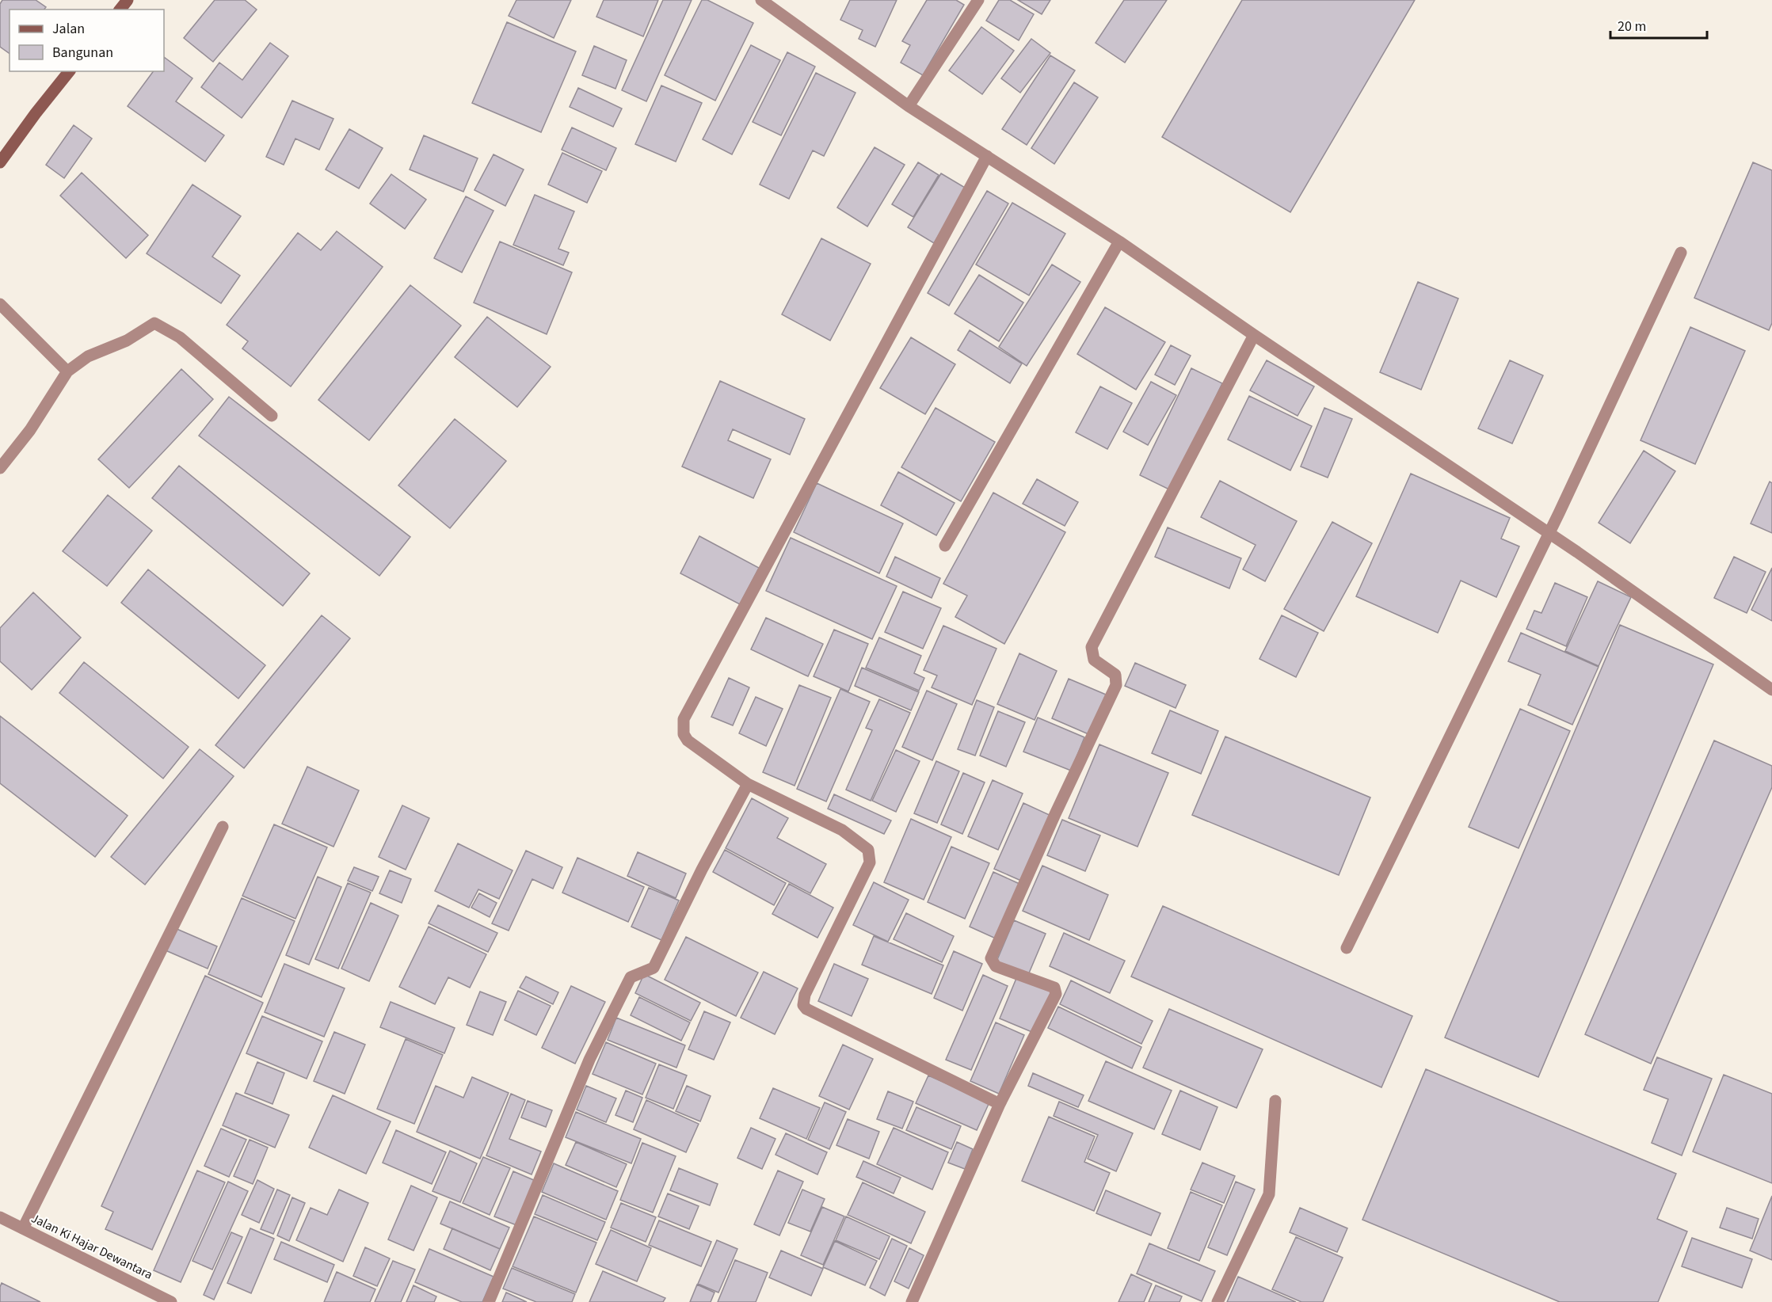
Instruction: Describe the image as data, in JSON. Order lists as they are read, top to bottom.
{
  "streets": {
    "street": ["Jalan Ki Hajar Dewantara"]
  },
  "legend": ["Jalan", "Bangunan"],
  "scale_bar": "20 m"
}
